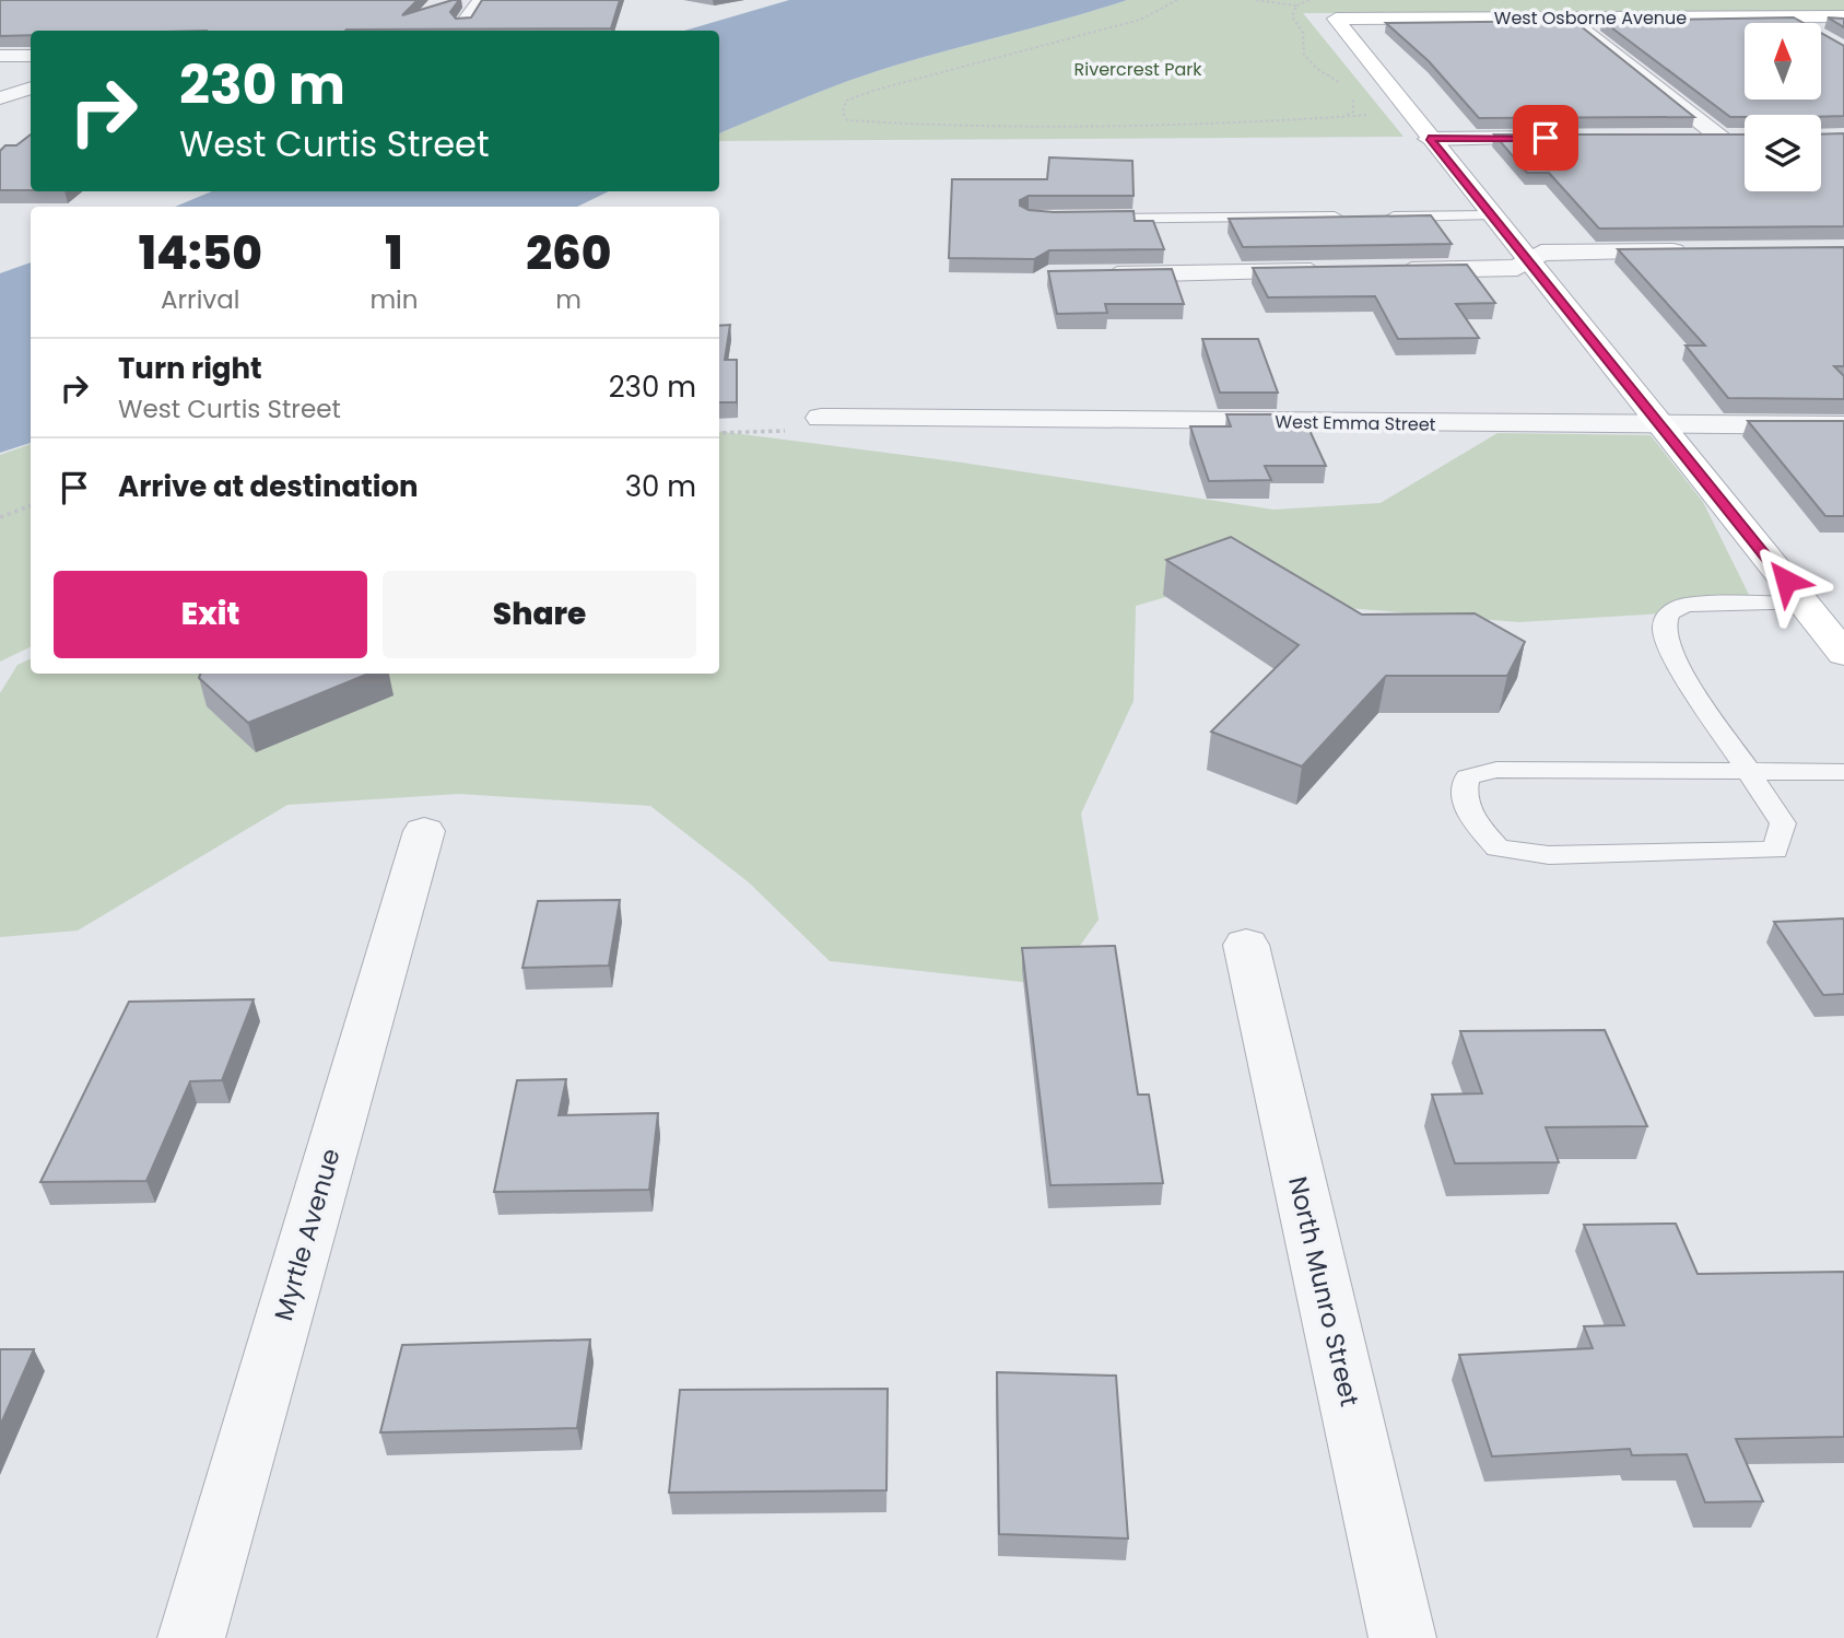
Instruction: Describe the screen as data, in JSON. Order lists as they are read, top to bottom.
{
  "streets": {
    "street": [
      "West Osborne Avenue",
      "West Emma Street",
      "Myrtle Avenue",
      "North Munro Street"
    ]
  },
  "parks": ["Rivercrest Park"],
  "north": "top",
  "page": {
    "turn": ["230 m", "West Curtis Street"],
    "eta": [
      "14:50",
      "Arrival",
      "1",
      "min",
      "260",
      "m"
    ],
    "list": [
      {
        "name": "Turn right",
        "note": "West Curtis Street",
        "value": "230 m"
      },
      {
        "name": "Arrive at destination",
        "value": "30 m"
      }
    ],
    "buttons": ["Exit", "Share"]
  }
}
